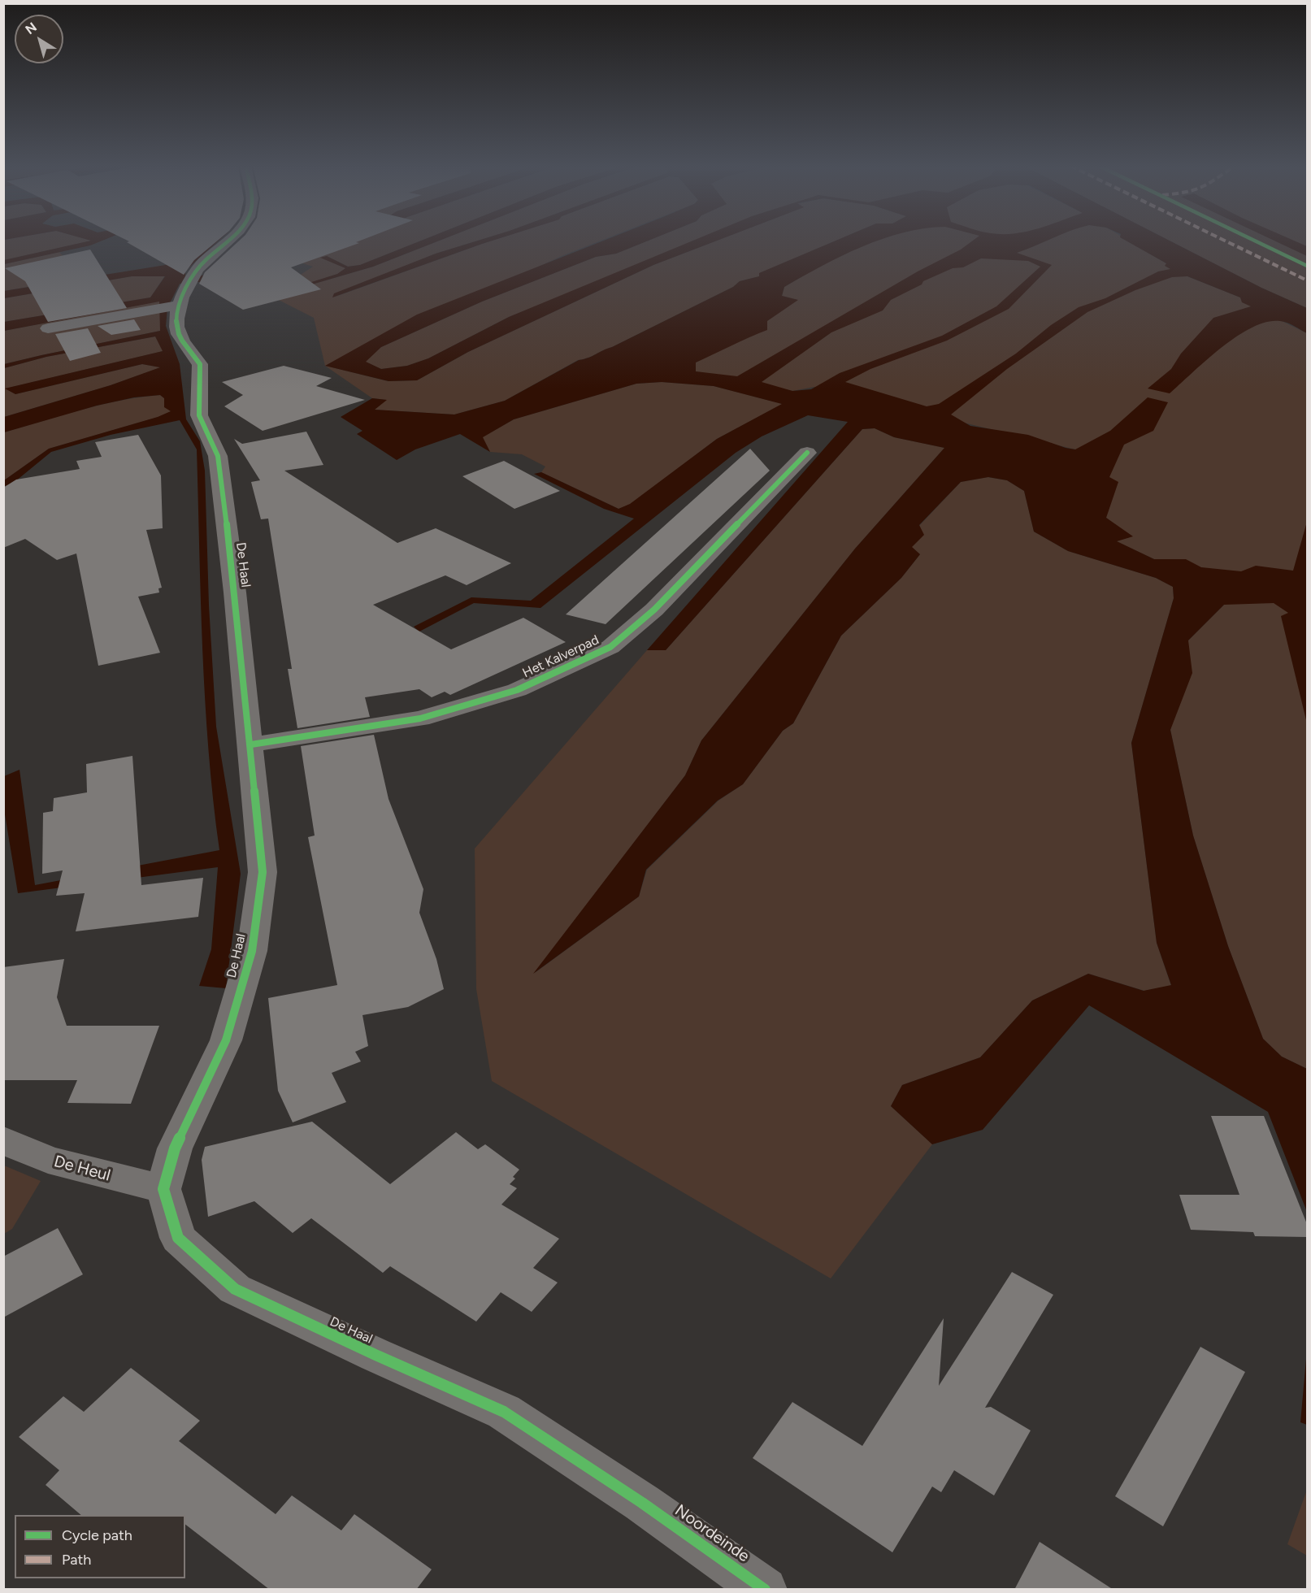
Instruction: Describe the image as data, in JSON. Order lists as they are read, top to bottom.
{
  "streets": {
    "street": [
      "De Haal",
      "Het Kalverpad",
      "De Heul",
      "Noordeinde"
    ]
  },
  "crossings": [
    ["De Haal", "Het Kalverpad"],
    ["De Haal", "De Heul"],
    ["De Haal", "Noordeinde"]
  ],
  "legend": ["Cycle path", "Path"],
  "north": "top left"
}
